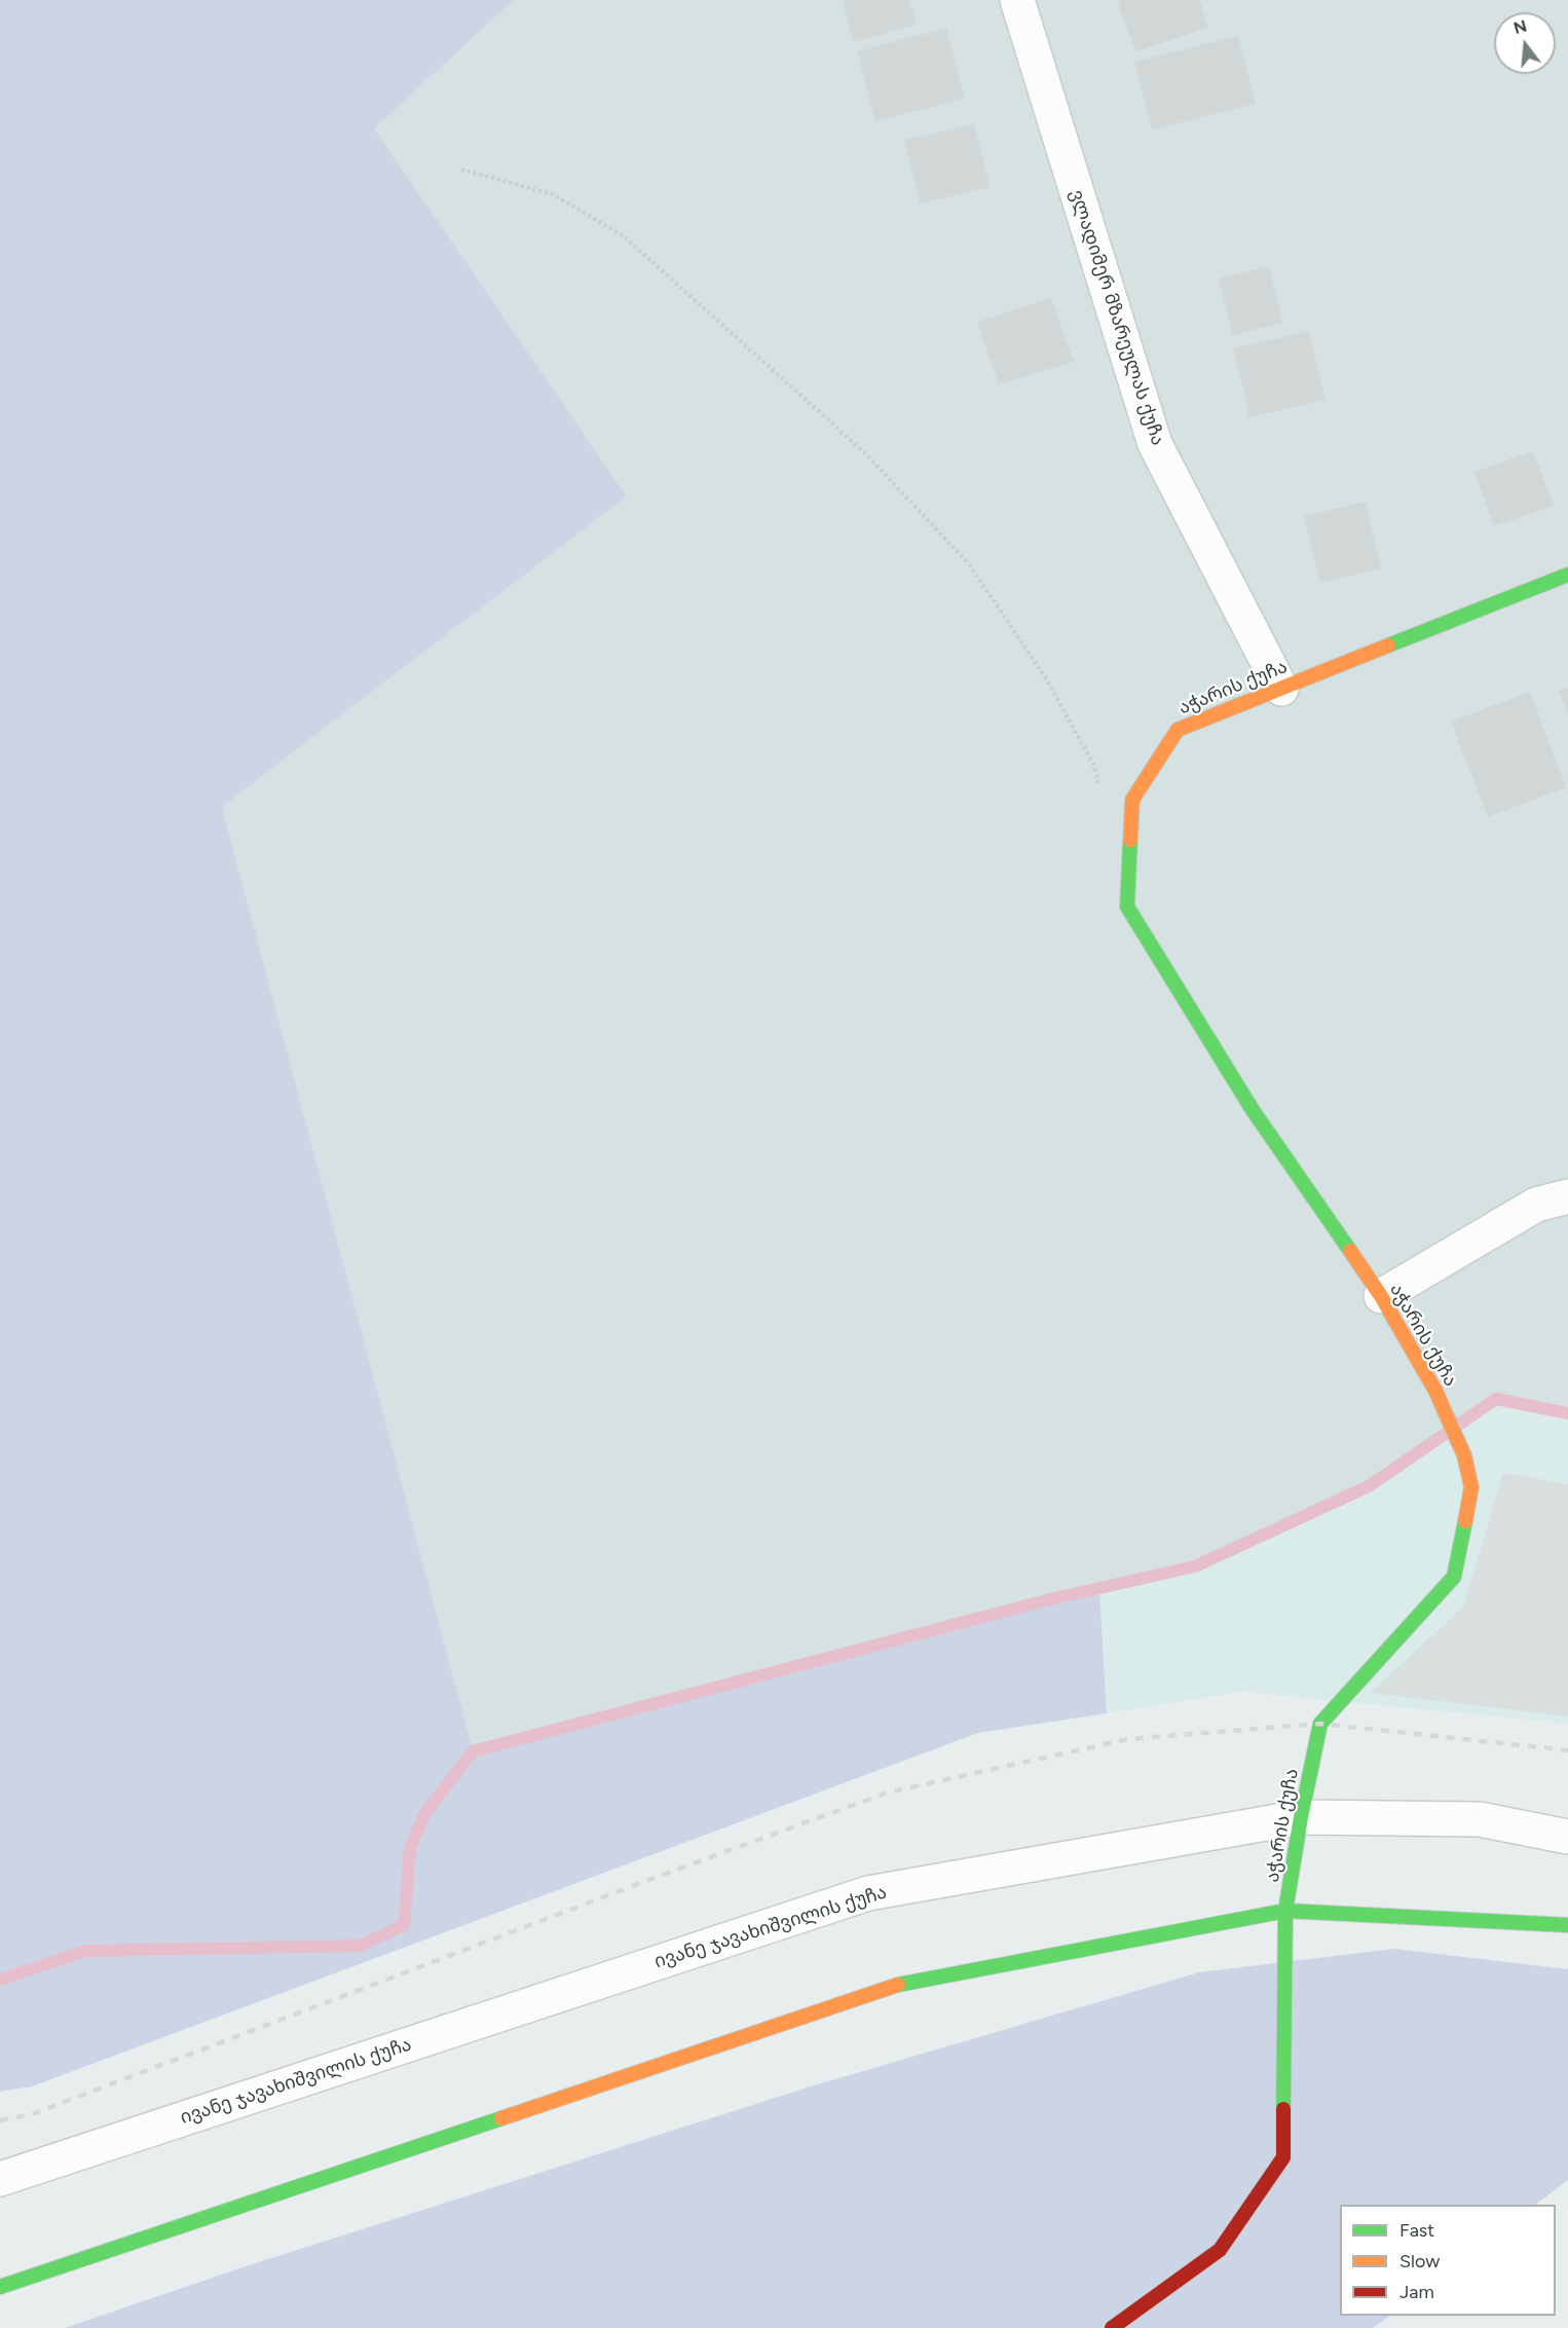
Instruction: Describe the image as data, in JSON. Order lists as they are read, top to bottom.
{
  "streets": {
    "street": ["ვლადიმერ მზარეულას ქუჩა", "აჭარის ქუჩა", "ივანე ჯავახიშვილის ქუჩა"]
  },
  "crossings": [
    ["ვლადიმერ მზარეულას ქუჩა", "აჭარის ქუჩა"],
    ["აჭარის ქუჩა", "ივანე ჯავახიშვილის ქუჩა"]
  ],
  "legend": ["Fast", "Slow", "Jam"],
  "north": "top"
}
